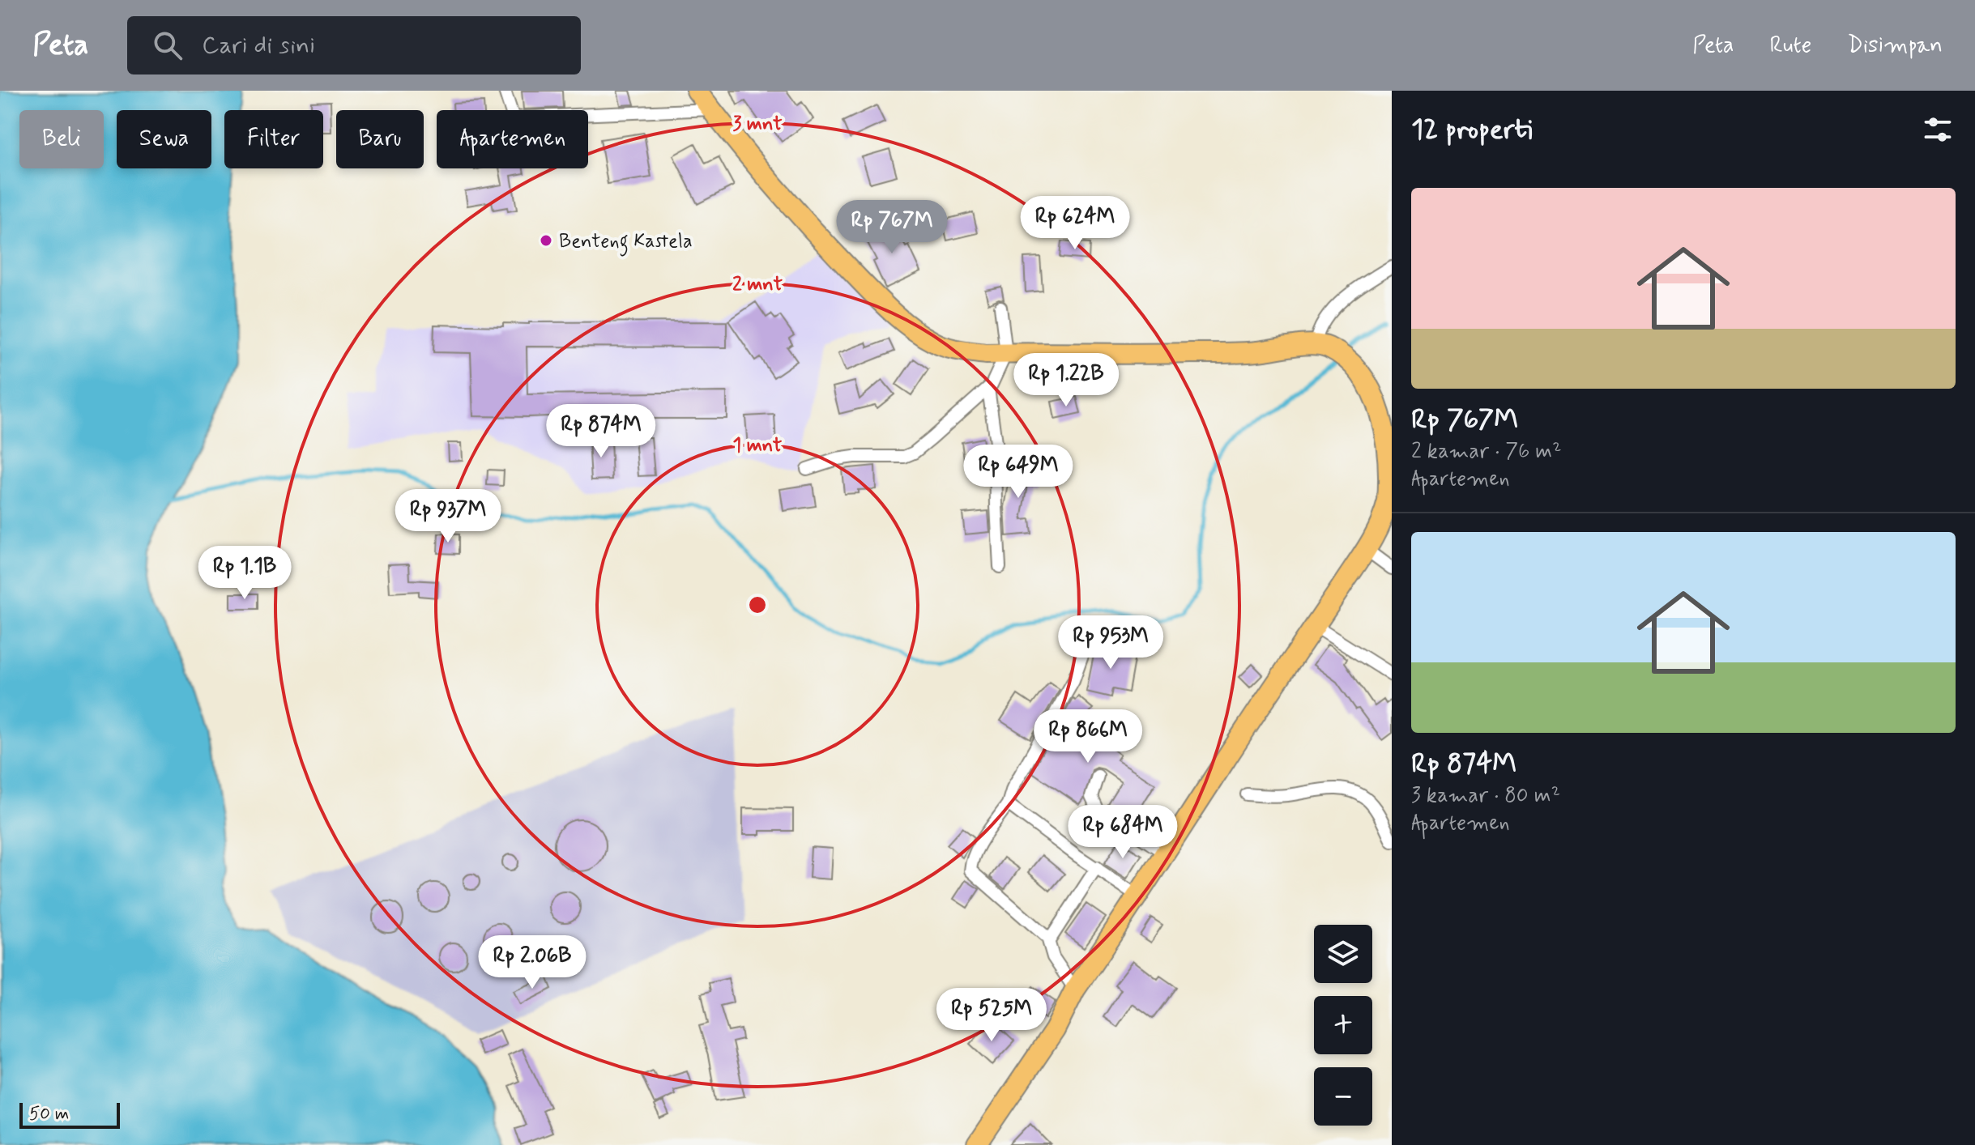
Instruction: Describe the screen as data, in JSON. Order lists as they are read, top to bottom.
{
  "places": ["Benteng Kastela"],
  "scale_bar": "50 m",
  "page": {
    "header": "Peta",
    "search": "Cari di sini",
    "nav": ["Peta", "Rute", "Disimpan"],
    "heading": "12 properti",
    "chip": [
      "Beli",
      "Sewa",
      "Filter",
      "Baru",
      "Apartemen"
    ],
    "list": [
      {
        "name": "Rp 767M",
        "note": "2 kamar · 76 m² · Apartemen"
      },
      {
        "name": "Rp 874M",
        "note": "3 kamar · 80 m² · Apartemen"
      }
    ],
    "price": [
      "Rp 624M",
      "Rp 767M",
      "Rp 1.22B",
      "Rp 874M",
      "Rp 649M",
      "Rp 937M",
      "Rp 1.1B",
      "Rp 953M",
      "Rp 866M",
      "Rp 684M",
      "Rp 2.06B",
      "Rp 525M"
    ],
    "map_buttons": ["+", "−"],
    "scale": "50 m"
  },
  "rings": ["3 mnt", "2 mnt", "1 mnt"]
}
